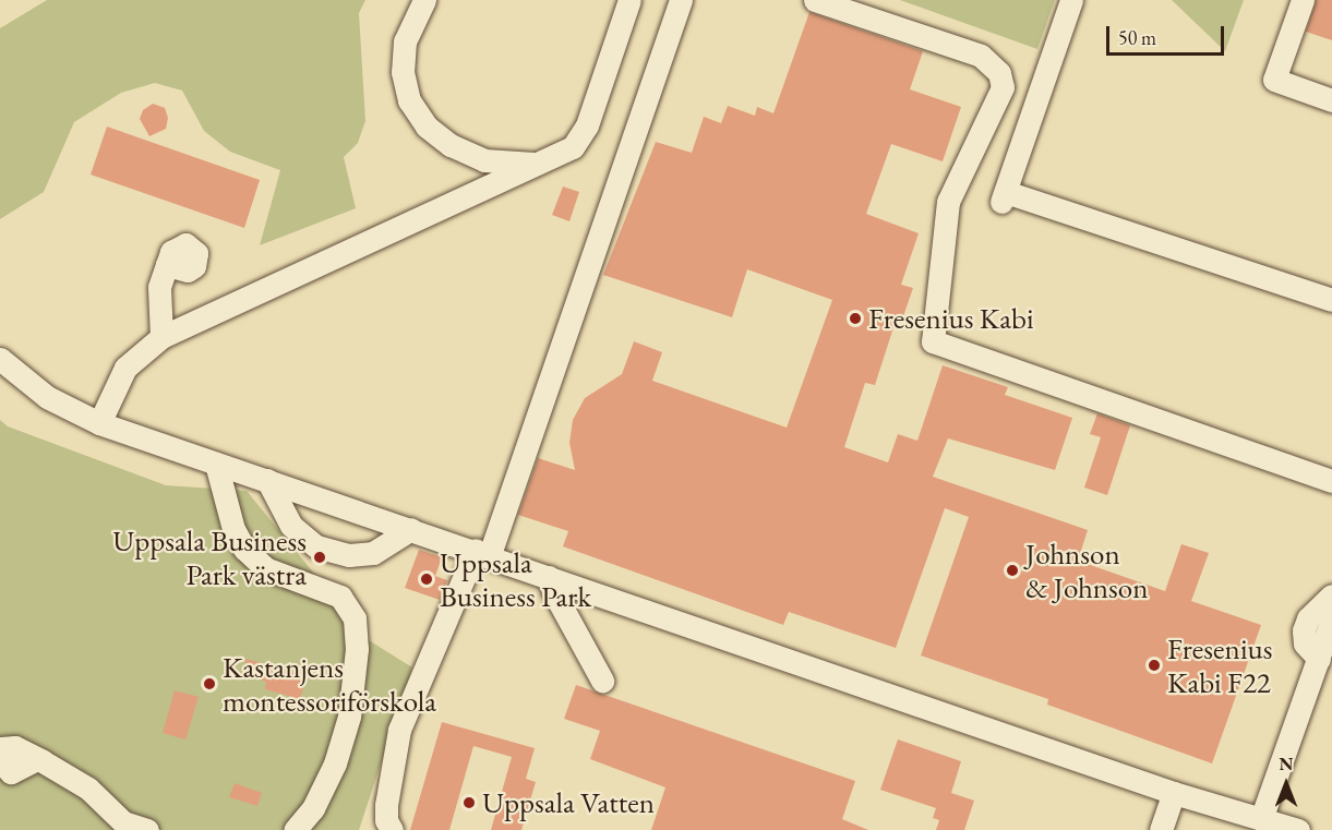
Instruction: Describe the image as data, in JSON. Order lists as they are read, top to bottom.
{
  "places": [
    "Fresenius Kabi",
    "Uppsala Business Park västra",
    "Johnson & Johnson",
    "Uppsala Business Park",
    "Fresenius Kabi F22",
    "Kastanjens montessoriförskola",
    "Uppsala Vatten"
  ],
  "scale_bar": "50 m",
  "north": "top"
}
